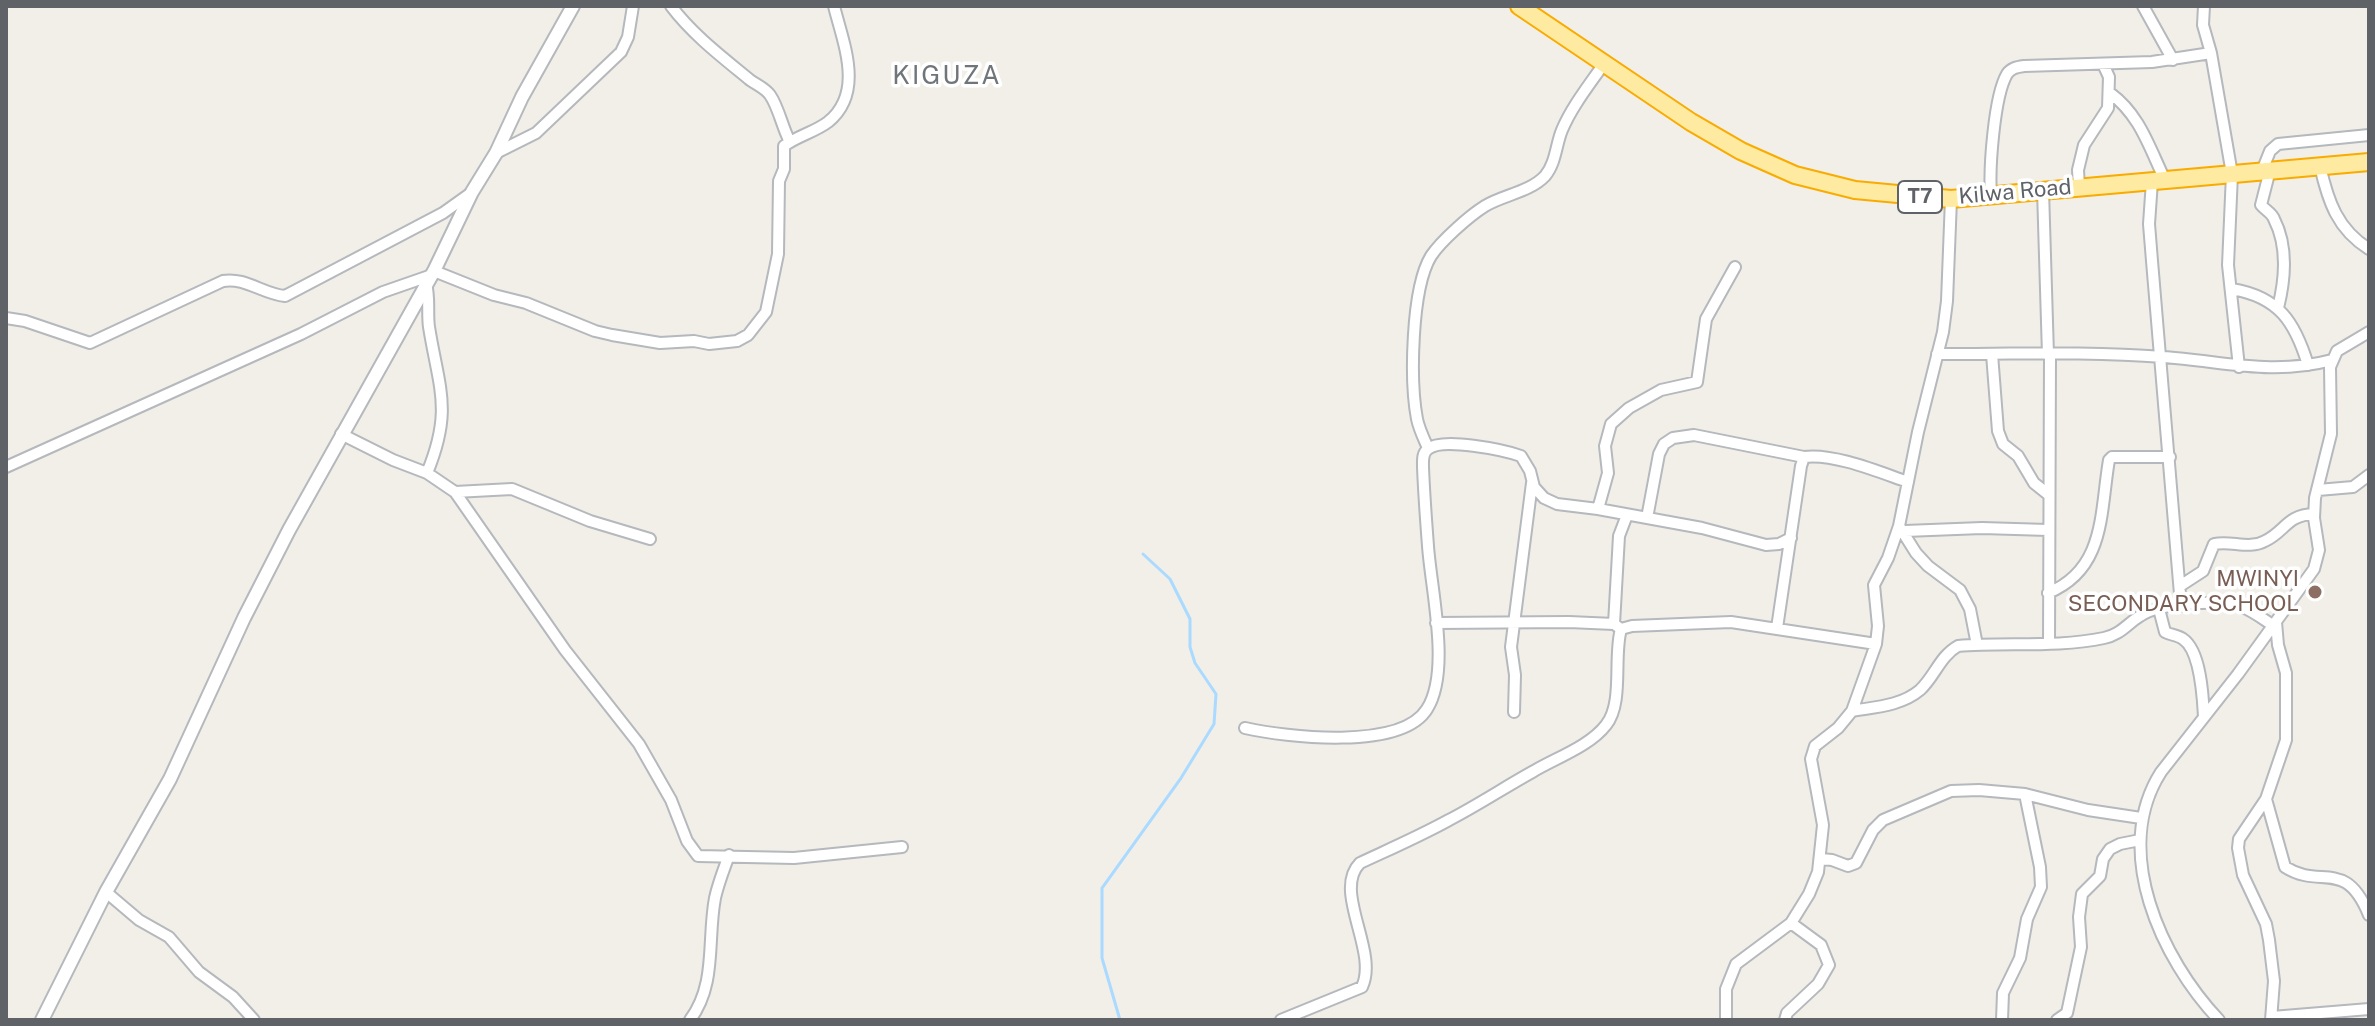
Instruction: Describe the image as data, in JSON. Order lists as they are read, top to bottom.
{
  "streets": {
    "highway": ["Kilwa Road", "T7"]
  },
  "districts": ["KIGUZA"],
  "places": ["MWINYI SECONDARY SCHOOL"]
}
